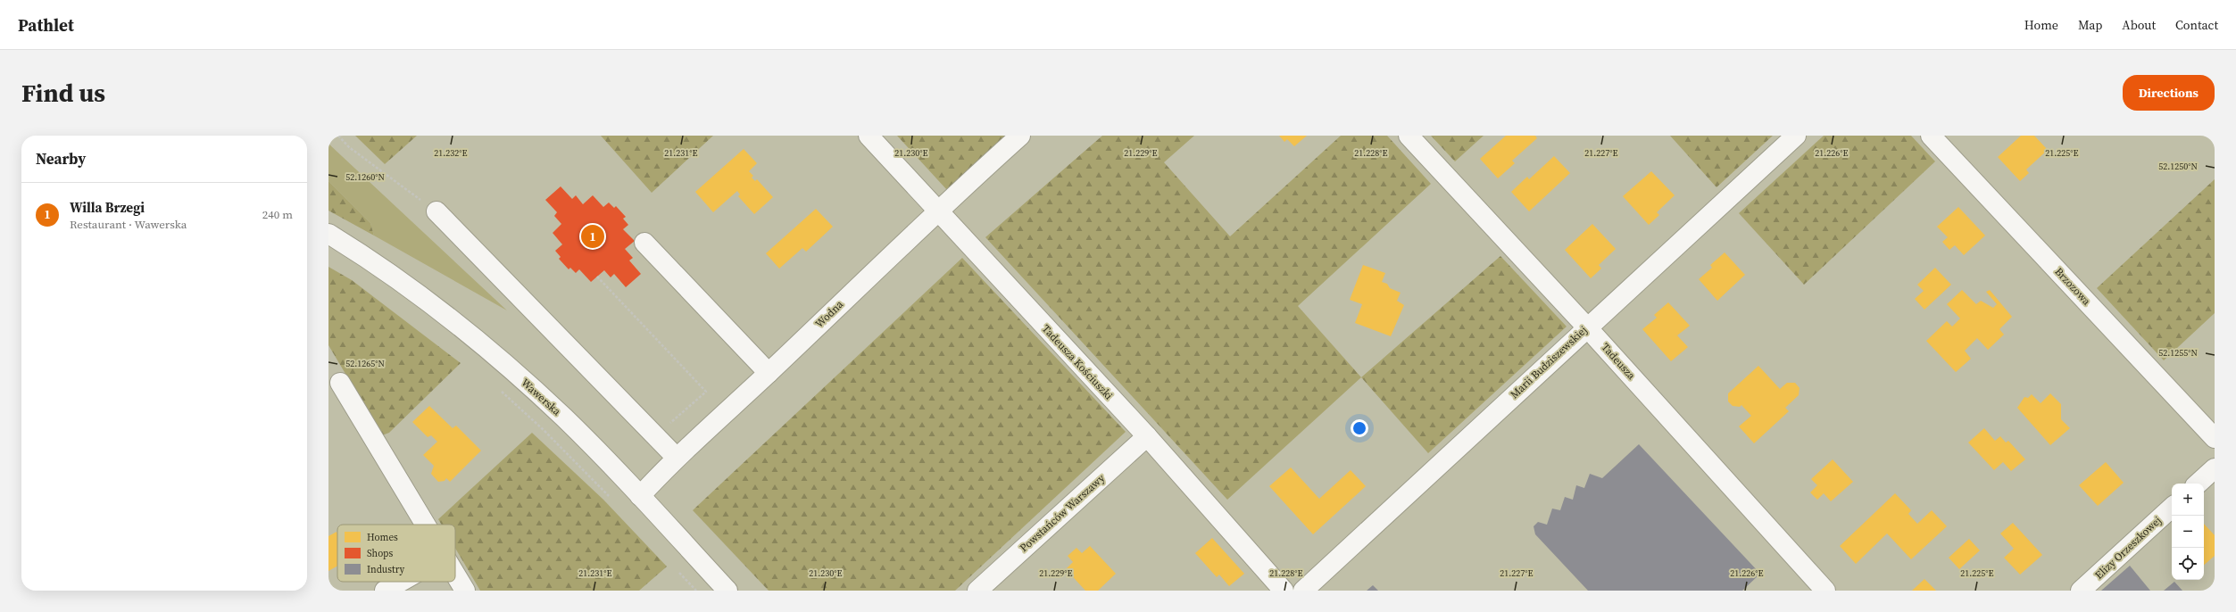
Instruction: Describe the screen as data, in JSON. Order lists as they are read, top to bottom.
{
  "streets": {
    "street": [
      "Brzozowa",
      "Wodna",
      "Tadeusza",
      "Tadeusza Kościuszki",
      "Marii Budziszewskiej",
      "Wawerska",
      "Powstańców Warszawy",
      "Elizy Orzeszkowej"
    ]
  },
  "crossings": [
    ["Wodna", "Tadeusza Kościuszki"],
    ["Wodna", "Wawerska"],
    ["Tadeusza", "Marii Budziszewskiej"],
    ["Tadeusza Kościuszki", "Powstańców Warszawy"]
  ],
  "legend": ["Homes", "Shops", "Industry"],
  "page": {
    "header": "Pathlet",
    "nav": [
      "Home",
      "Map",
      "About",
      "Contact"
    ],
    "buttons": "Directions",
    "title": "Find us",
    "heading": "Nearby",
    "list": [
      {
        "mark": "1",
        "name": "Willa Brzegi",
        "note": "Restaurant · Wawerska",
        "value": "240 m"
      }
    ],
    "pins": "1",
    "map_buttons": ["+", "−"]
  },
  "coordinates": [
    "21.232°E",
    "21.231°E",
    "21.230°E",
    "21.229°E",
    "21.228°E",
    "21.227°E",
    "21.226°E",
    "21.225°E",
    "52.1250°N",
    "52.1260°N",
    "52.1255°N",
    "52.1265°N"
  ]
}
